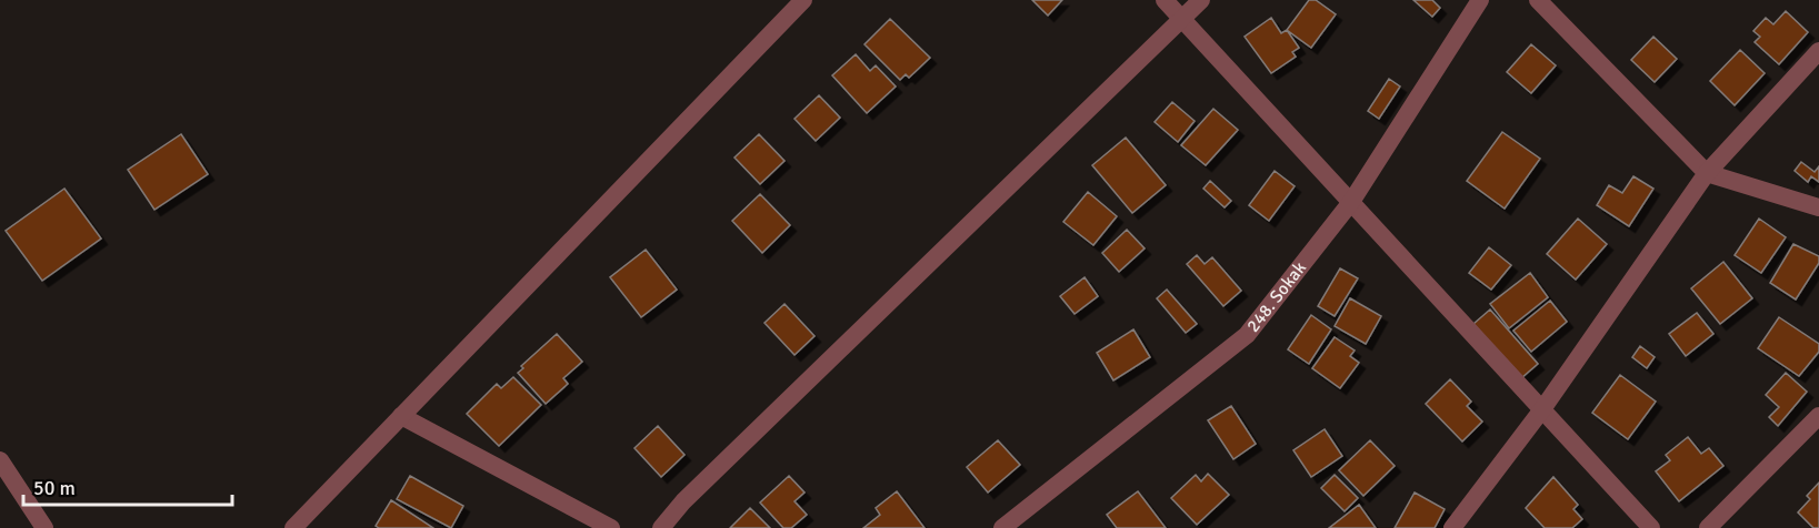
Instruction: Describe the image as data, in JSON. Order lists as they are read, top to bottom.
{
  "streets": {
    "street": ["248. Sokak"]
  },
  "scale_bar": "50 m"
}
